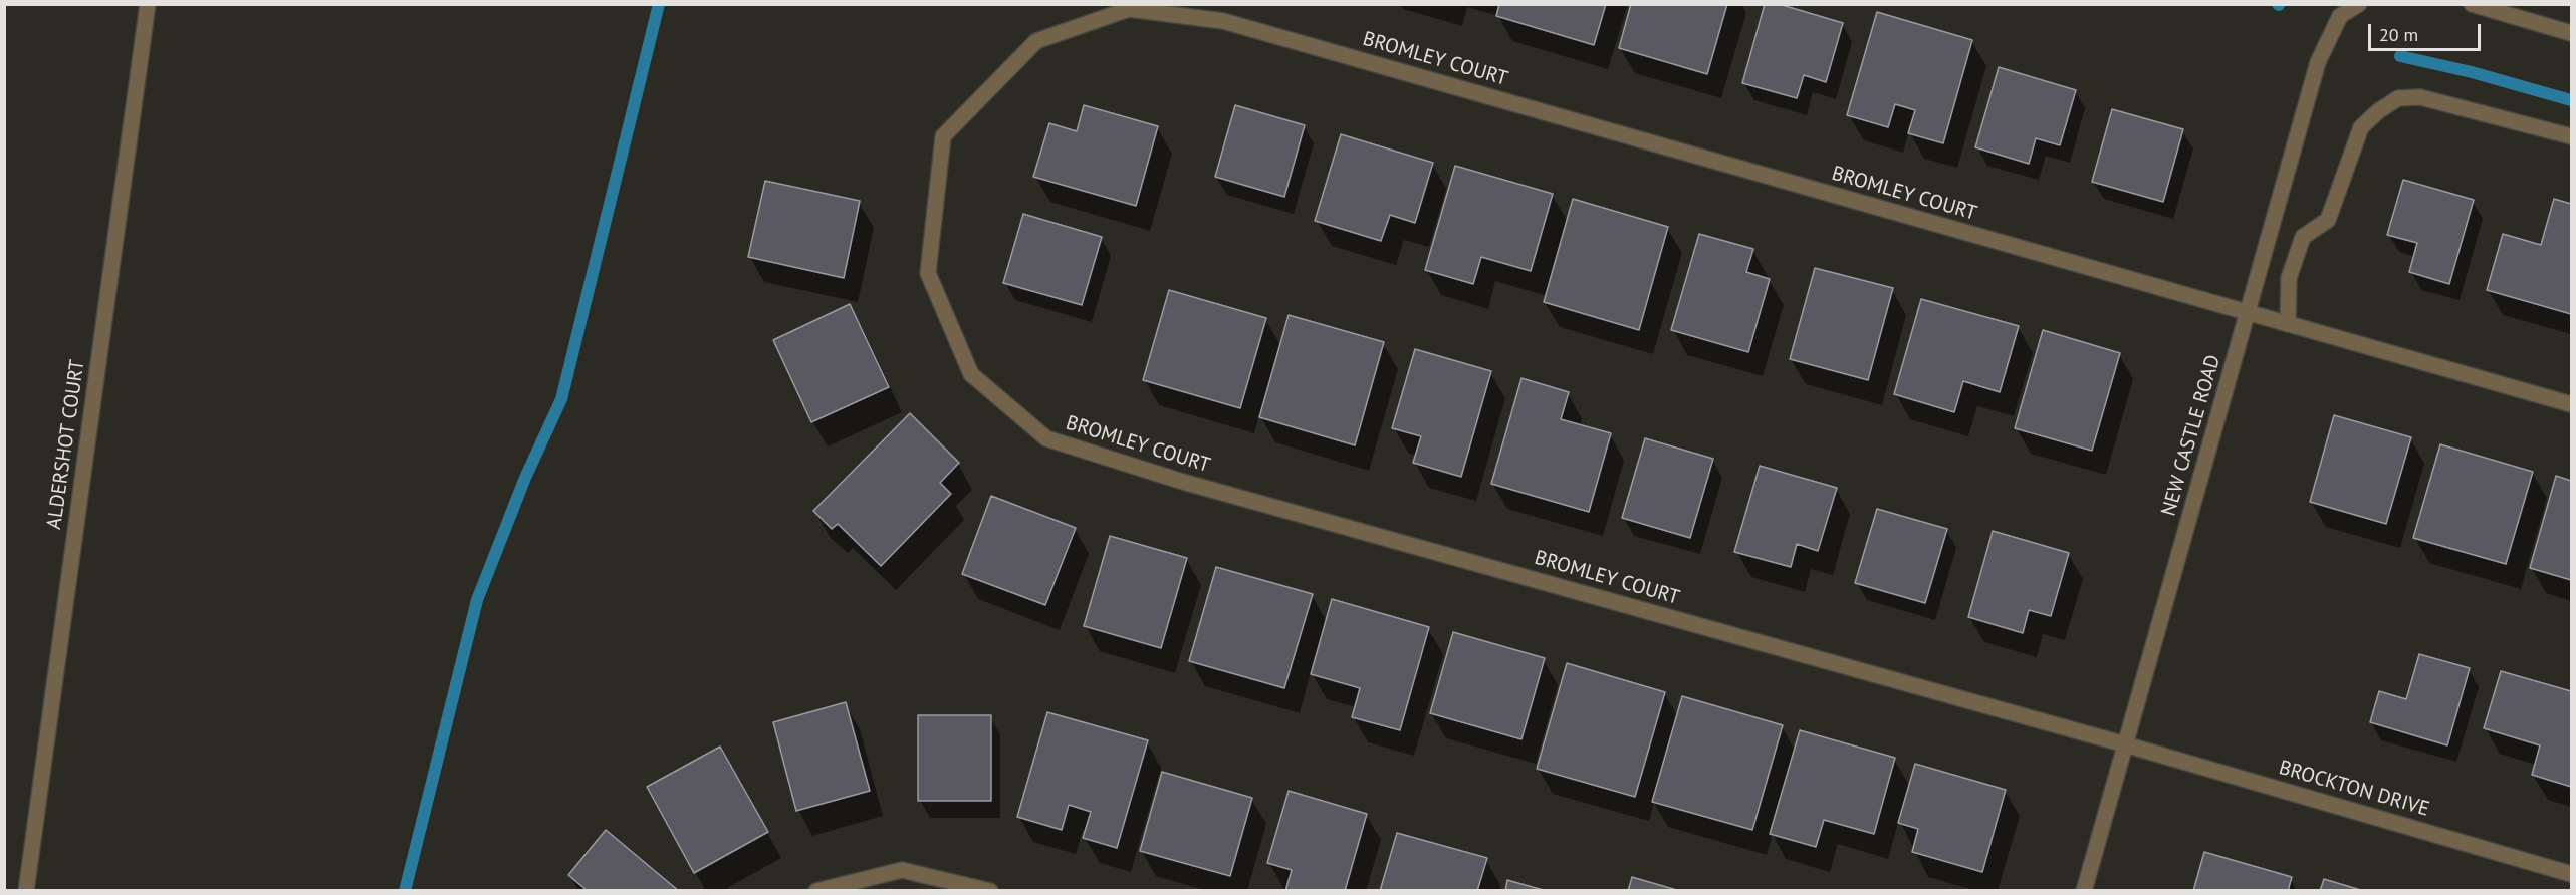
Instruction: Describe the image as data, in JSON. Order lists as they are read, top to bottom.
{
  "streets": {
    "street": [
      "BROMLEY COURT",
      "NEW CASTLE ROAD",
      "ALDERSHOT COURT",
      "BROCKTON DRIVE"
    ]
  },
  "crossings": [
    ["BROMLEY COURT", "NEW CASTLE ROAD"],
    ["BROMLEY COURT", "BROCKTON DRIVE"],
    ["NEW CASTLE ROAD", "BROCKTON DRIVE"]
  ],
  "scale_bar": "20 m"
}
